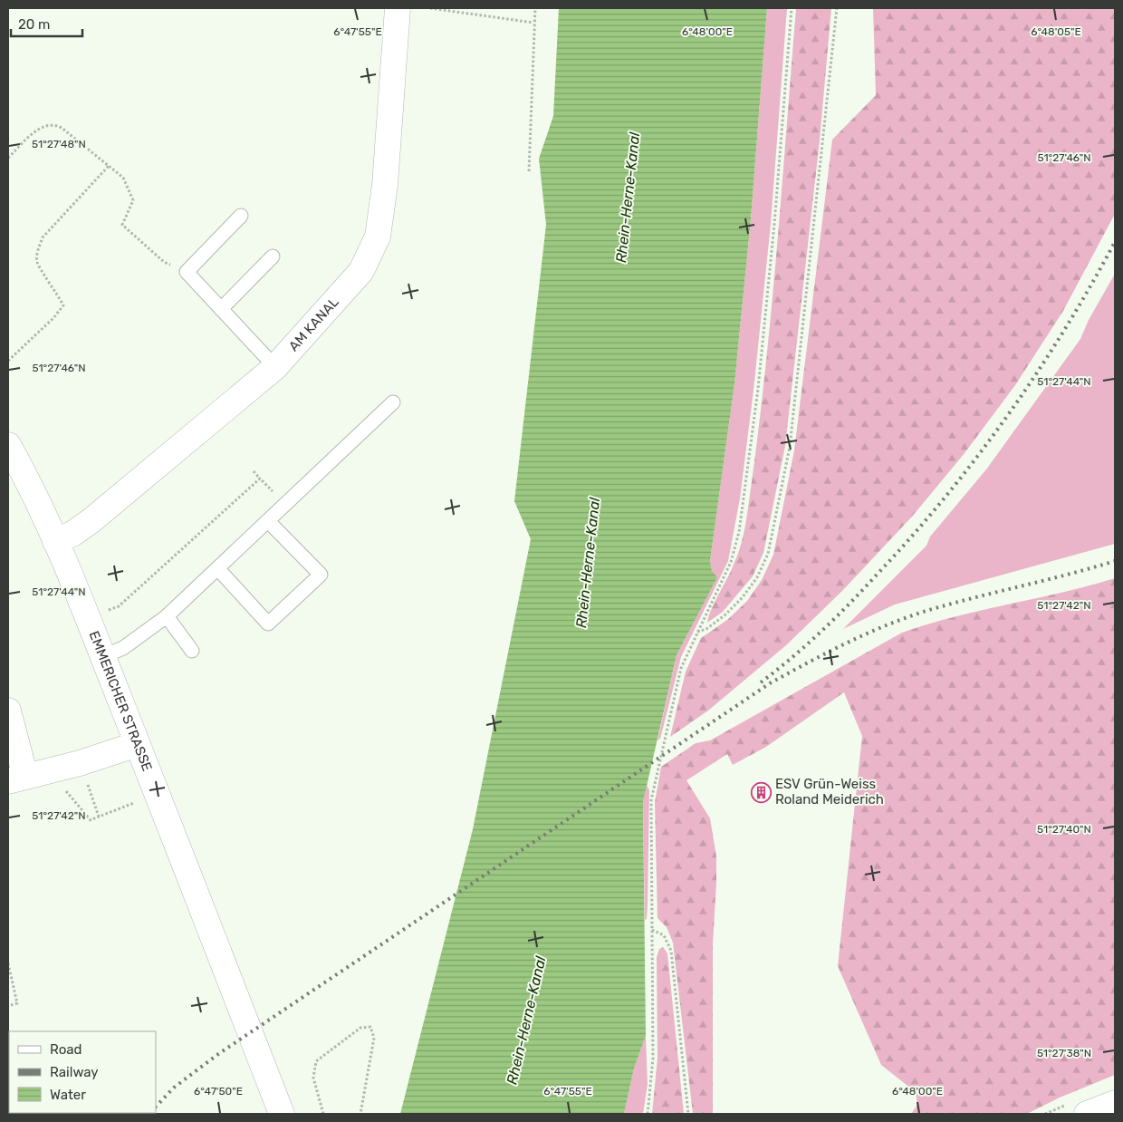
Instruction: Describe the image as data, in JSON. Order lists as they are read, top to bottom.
{
  "streets": {
    "street": ["AM KANAL", "EMMERICHER STRASSE"]
  },
  "crossings": [
    ["AM KANAL", "EMMERICHER STRASSE"]
  ],
  "water": ["Rhein-Herne-Kanal"],
  "places": {
    "building": ["ESV Grün-Weiss Roland Meiderich"]
  },
  "legend": ["Road", "Railway", "Water"],
  "scale_bar": "20 m",
  "coordinates": [
    "6°47'55\"E",
    "6°48'00\"E",
    "6°48'05\"E",
    "51°27'48\"N",
    "51°27'46\"N",
    "51°27'44\"N",
    "51°27'42\"N",
    "51°27'40\"N",
    "51°27'38\"N",
    "6°47'50\"E"
  ]
}
